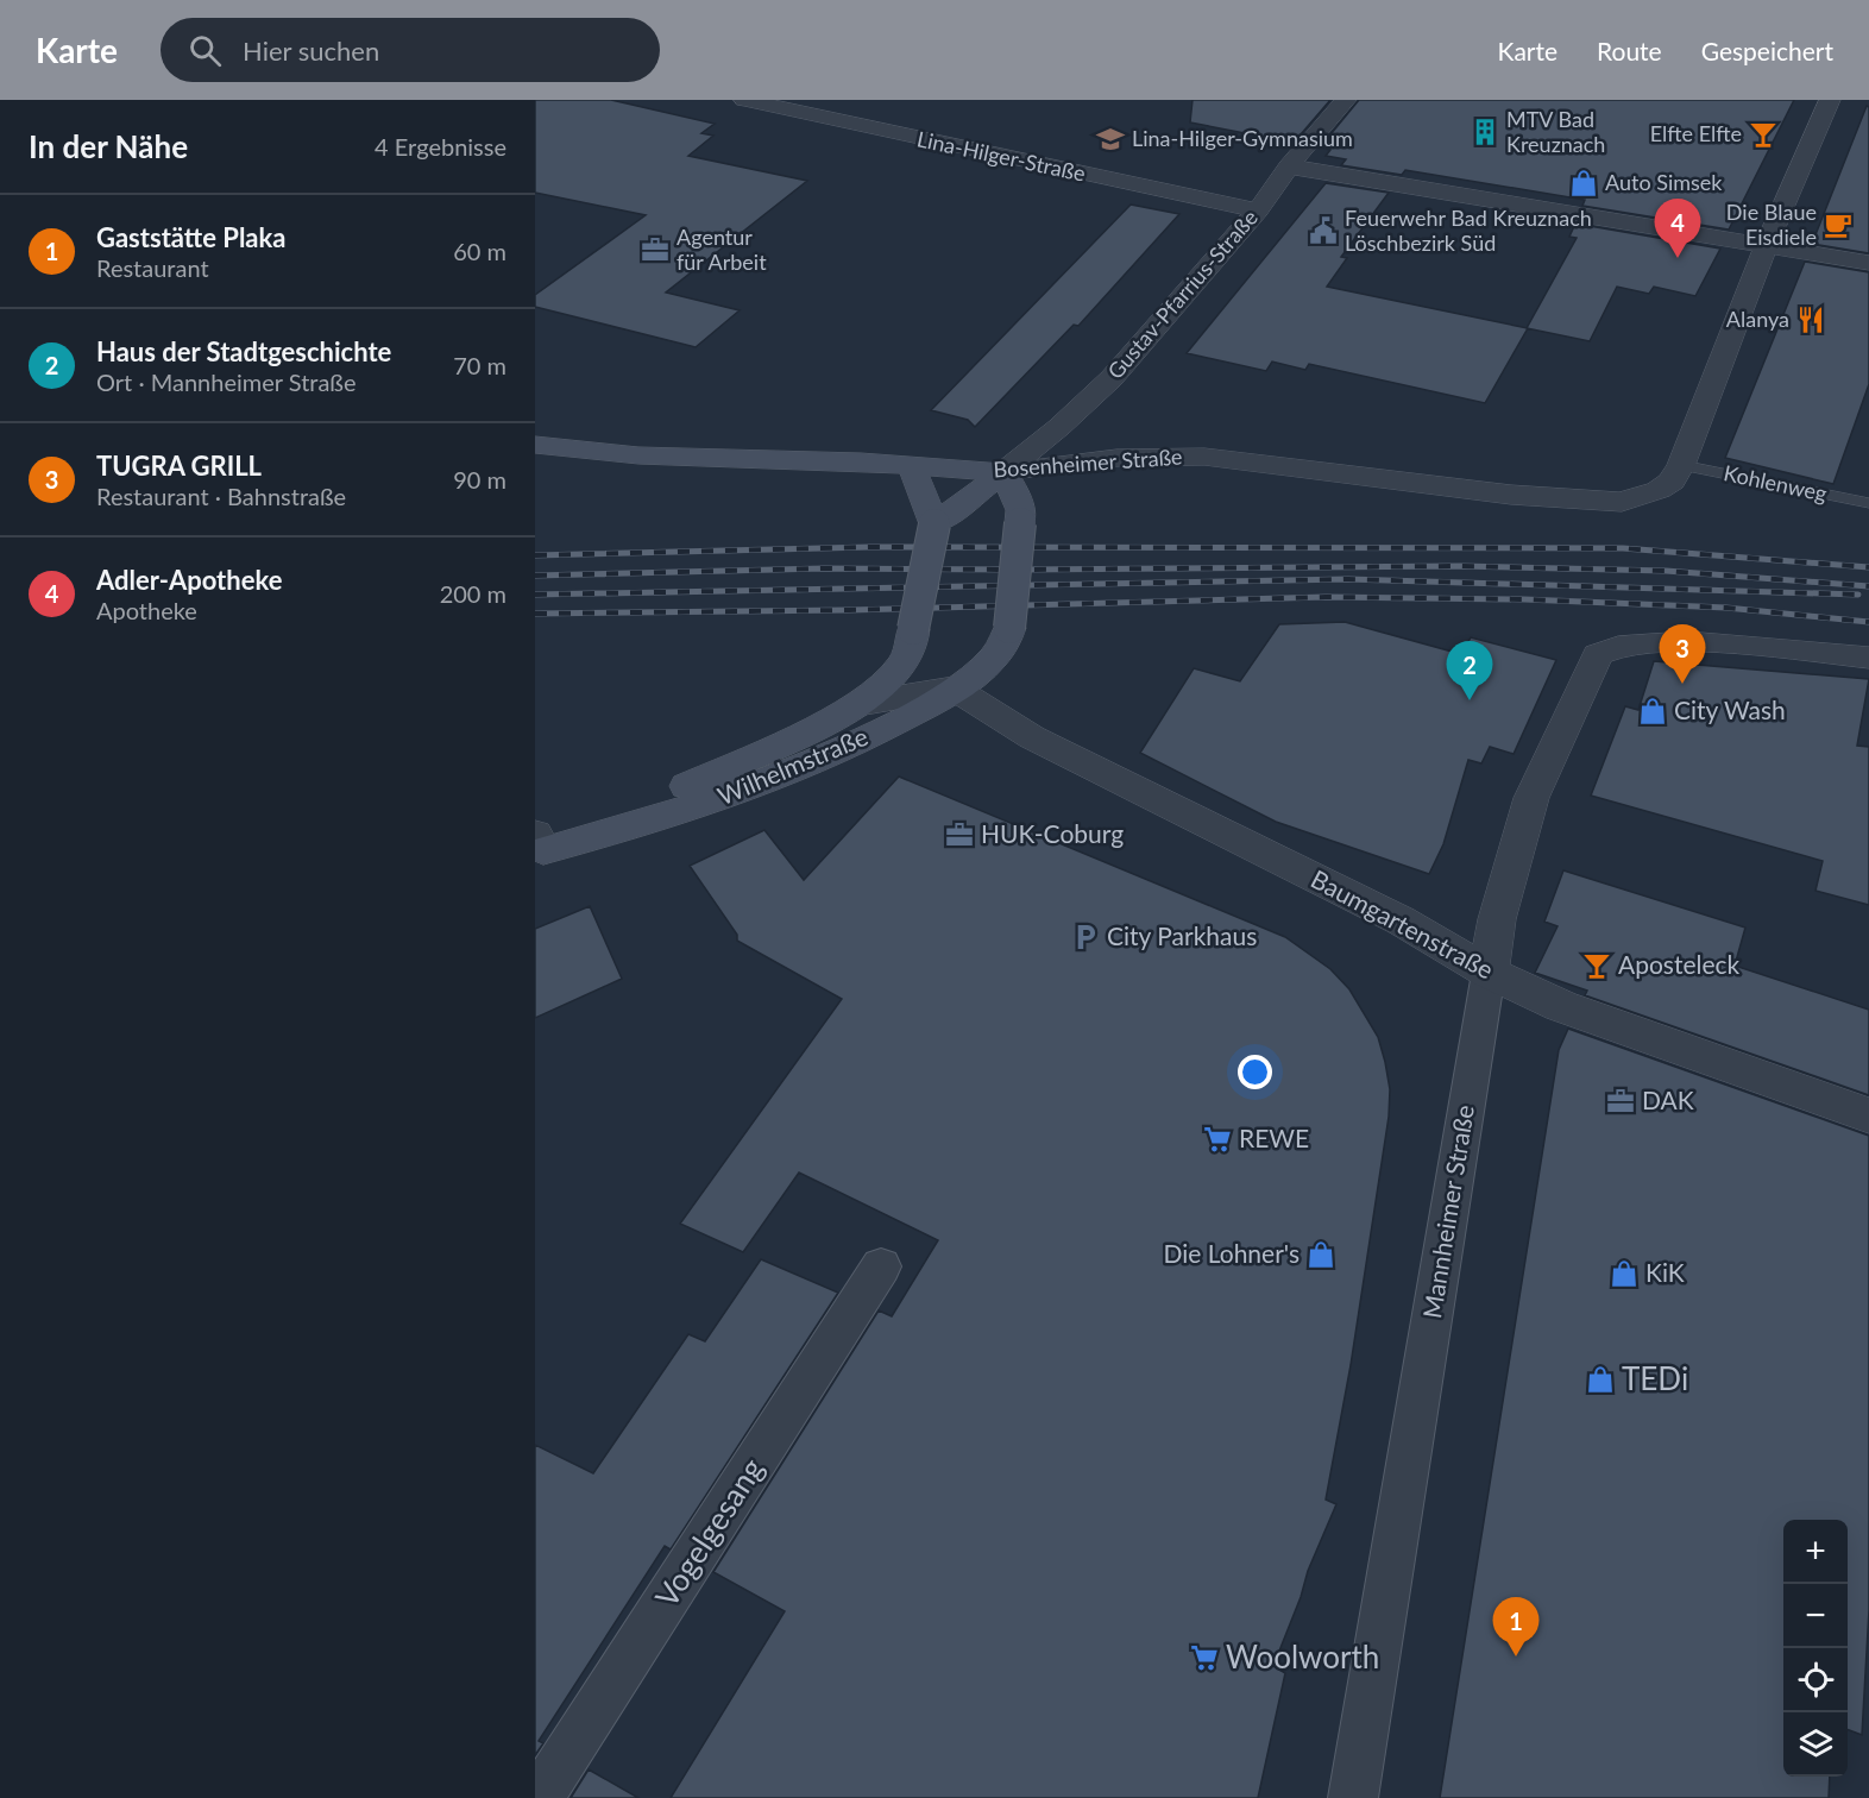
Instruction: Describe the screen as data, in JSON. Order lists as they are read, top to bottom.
{
  "streets": {
    "main road": ["Bosenheimer Straße", "Wilhelmstraße"],
    "street": [
      "Lina-Hilger-Straße",
      "Gustav-Pfarrius-Straße",
      "Baumgartenstraße",
      "Mannheimer Straße",
      "Vogelgesang"
    ],
    "lane": ["Kohlenweg"]
  },
  "crossings": [
    ["Lina-Hilger-Straße", "Gustav-Pfarrius-Straße"],
    ["Gustav-Pfarrius-Straße", "Bosenheimer Straße"],
    ["Gustav-Pfarrius-Straße", "Wilhelmstraße"],
    ["Bosenheimer Straße", "Kohlenweg"],
    ["Bosenheimer Straße", "Wilhelmstraße"],
    ["Wilhelmstraße", "Baumgartenstraße"],
    ["Baumgartenstraße", "Mannheimer Straße"]
  ],
  "places": {
    "building": ["MTV Bad Kreuznach"],
    "bar": ["Elfte Elfte", "Aposteleck"],
    "school or university": ["Lina-Hilger-Gymnasium"],
    "shop": [
      "Auto Simsek",
      "City Wash",
      "Die Lohner's",
      "KiK",
      "TEDi"
    ],
    "cafe": ["Die Blaue Eisdiele"],
    "public building": ["Feuerwehr Bad Kreuznach Löschbezirk Süd"],
    "office": ["Agentur für Arbeit", "HUK-Coburg", "DAK"],
    "restaurant": ["Alanya"],
    "parking": ["City Parkhaus"],
    "supermarket": ["REWE", "Woolworth"]
  },
  "page": {
    "header": "Karte",
    "search": "Hier suchen",
    "nav": ["Karte", "Route", "Gespeichert"],
    "heading": ["In der Nähe", "4 Ergebnisse"],
    "list": [
      {
        "mark": "1",
        "name": "Gaststätte Plaka",
        "note": "Restaurant",
        "value": "60 m"
      },
      {
        "mark": "2",
        "name": "Haus der Stadtgeschichte",
        "note": "Ort · Mannheimer Straße",
        "value": "70 m"
      },
      {
        "mark": "3",
        "name": "TUGRA GRILL",
        "note": "Restaurant · Bahnstraße",
        "value": "90 m"
      },
      {
        "mark": "4",
        "name": "Adler-Apotheke",
        "note": "Apotheke",
        "value": "200 m"
      }
    ],
    "pins": [
      "4",
      "3",
      "2",
      "1"
    ],
    "map_buttons": ["+", "−"]
  }
}
